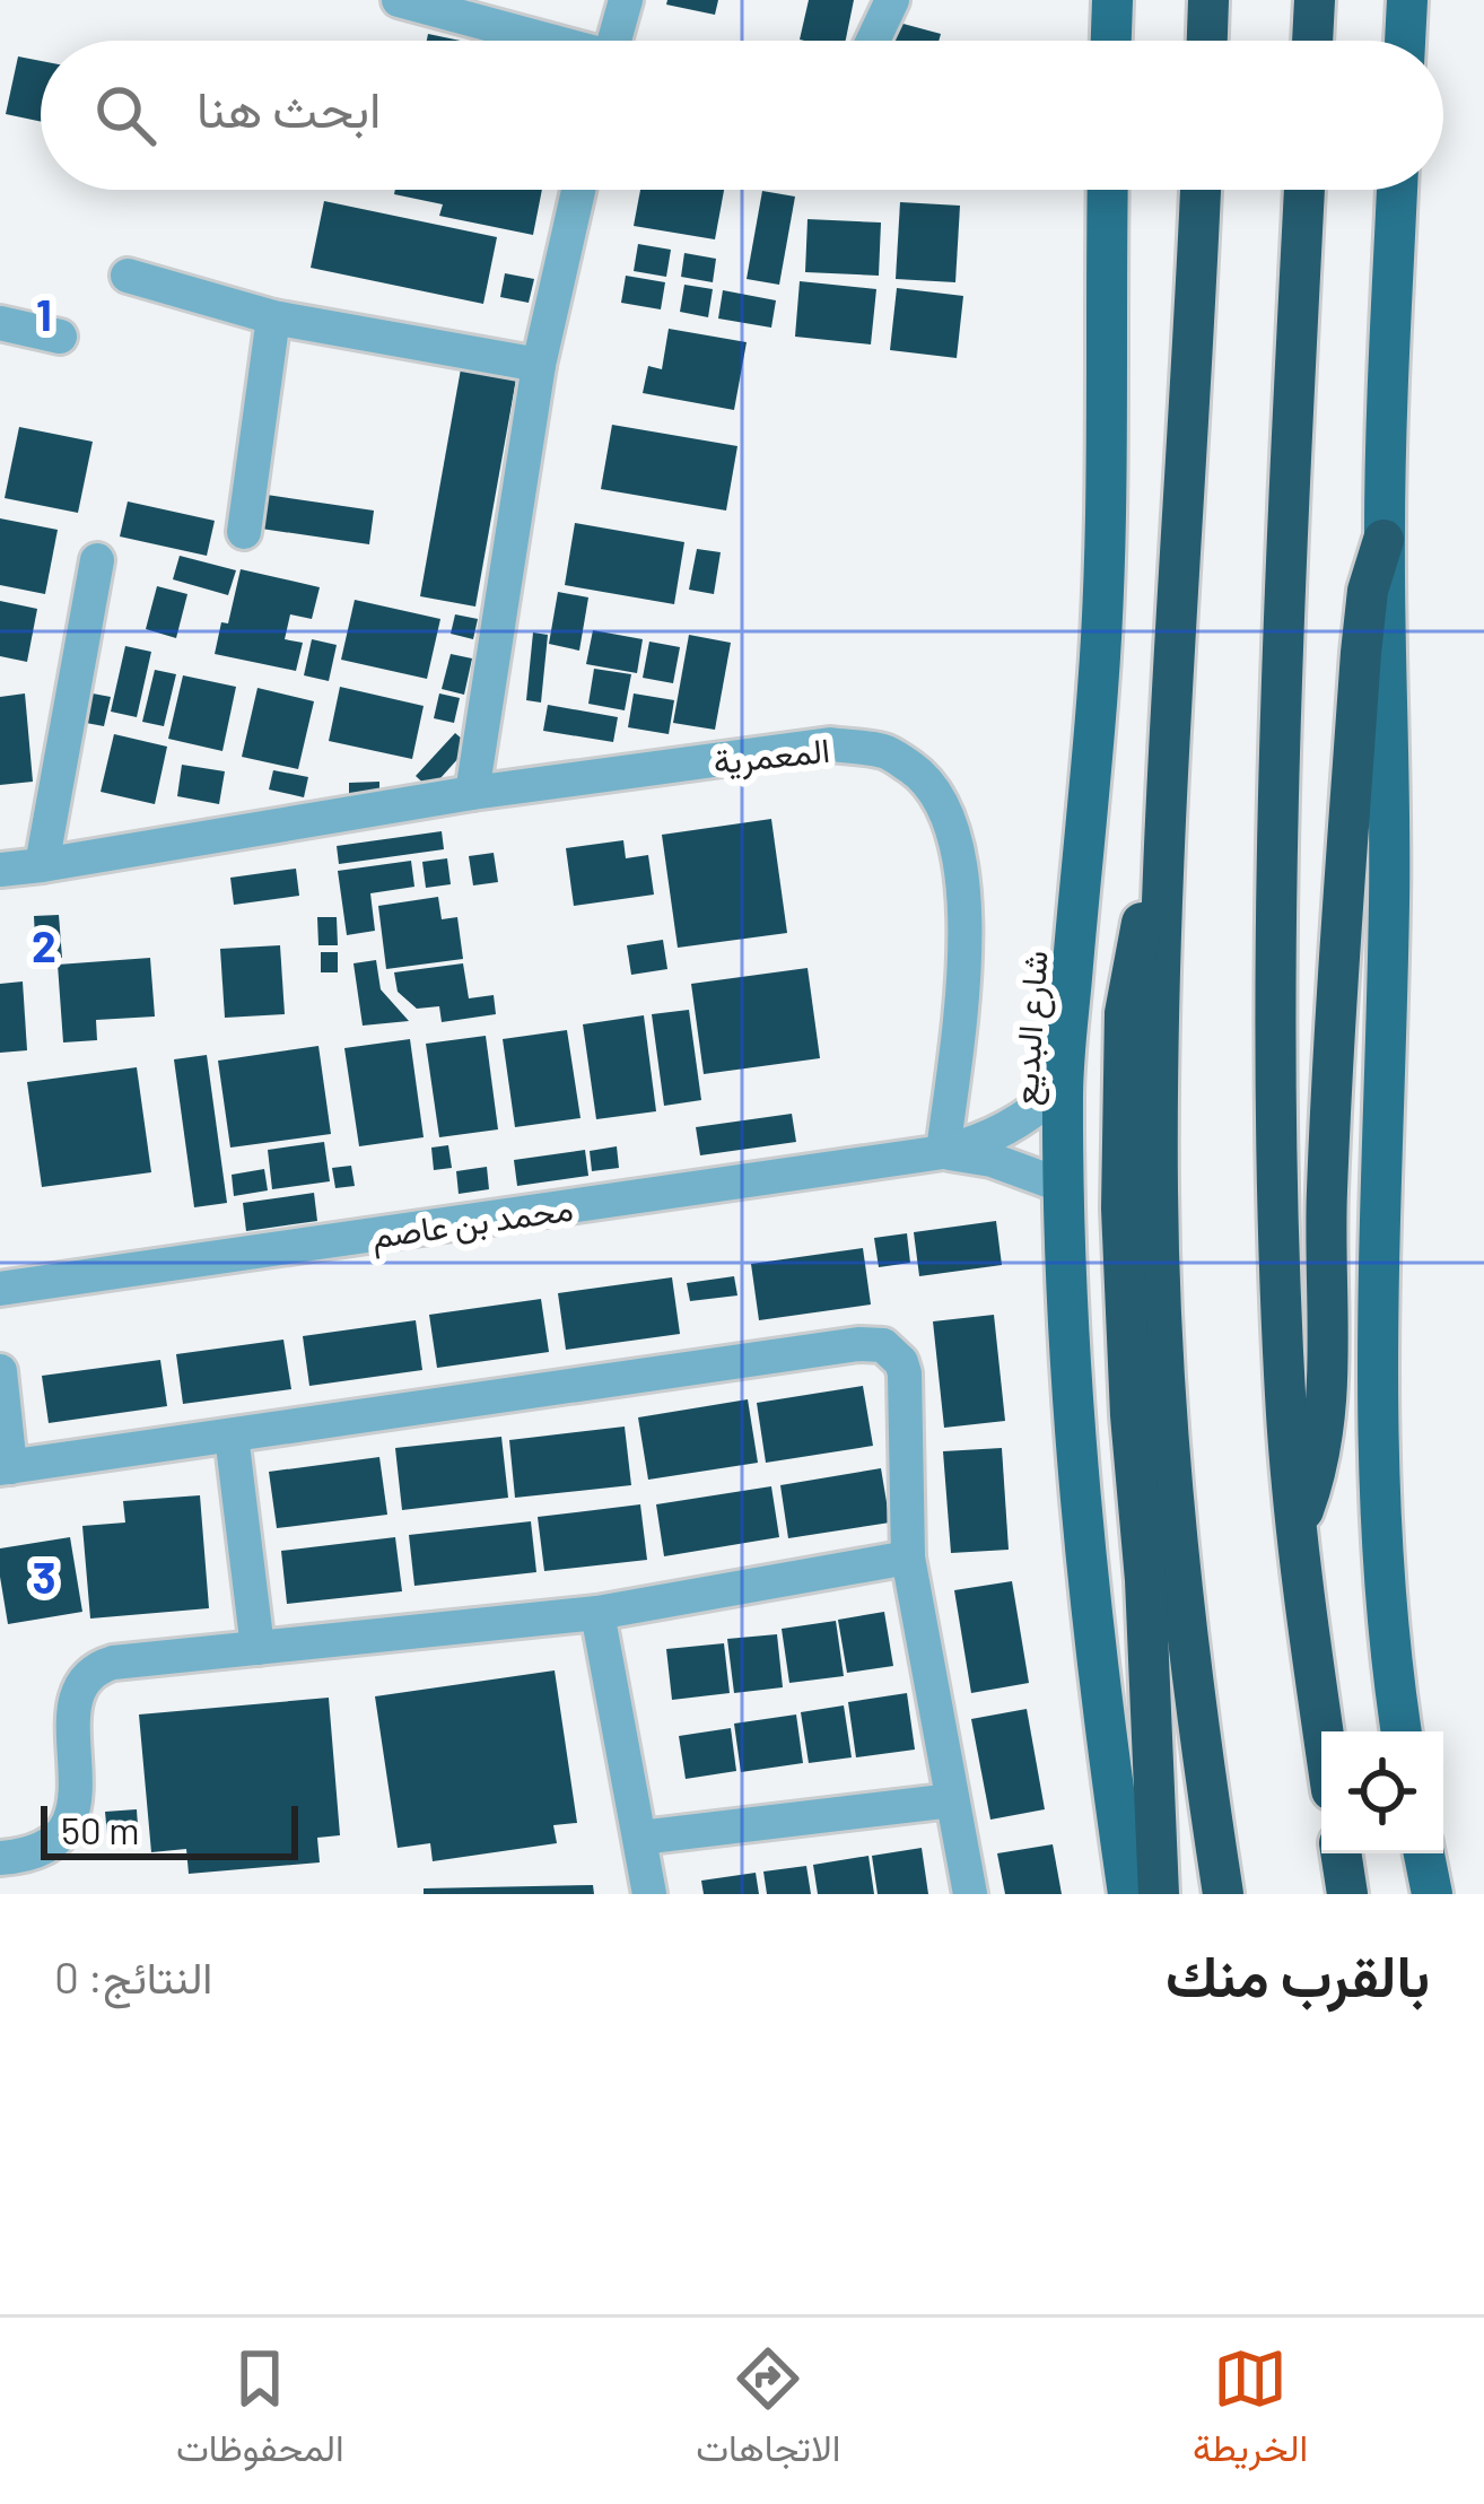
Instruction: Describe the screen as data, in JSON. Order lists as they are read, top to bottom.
{
  "streets": {
    "main road": ["شارع البديع"],
    "street": ["المعمرية", "محمد بن عاصم"]
  },
  "crossings": [
    ["المعمرية", "محمد بن عاصم"],
    ["شارع البديع", "محمد بن عاصم"]
  ],
  "scale_bar": "50 m",
  "page": {
    "search": "ابحث هنا",
    "scale": "50 m",
    "heading": ["بالقرب منك", "النتائج: 0"],
    "nav": ["الخريطة", "الاتجاهات", "المحفوظات"]
  },
  "grid": {
    "rows": ["1", "2", "3"]
  }
}
